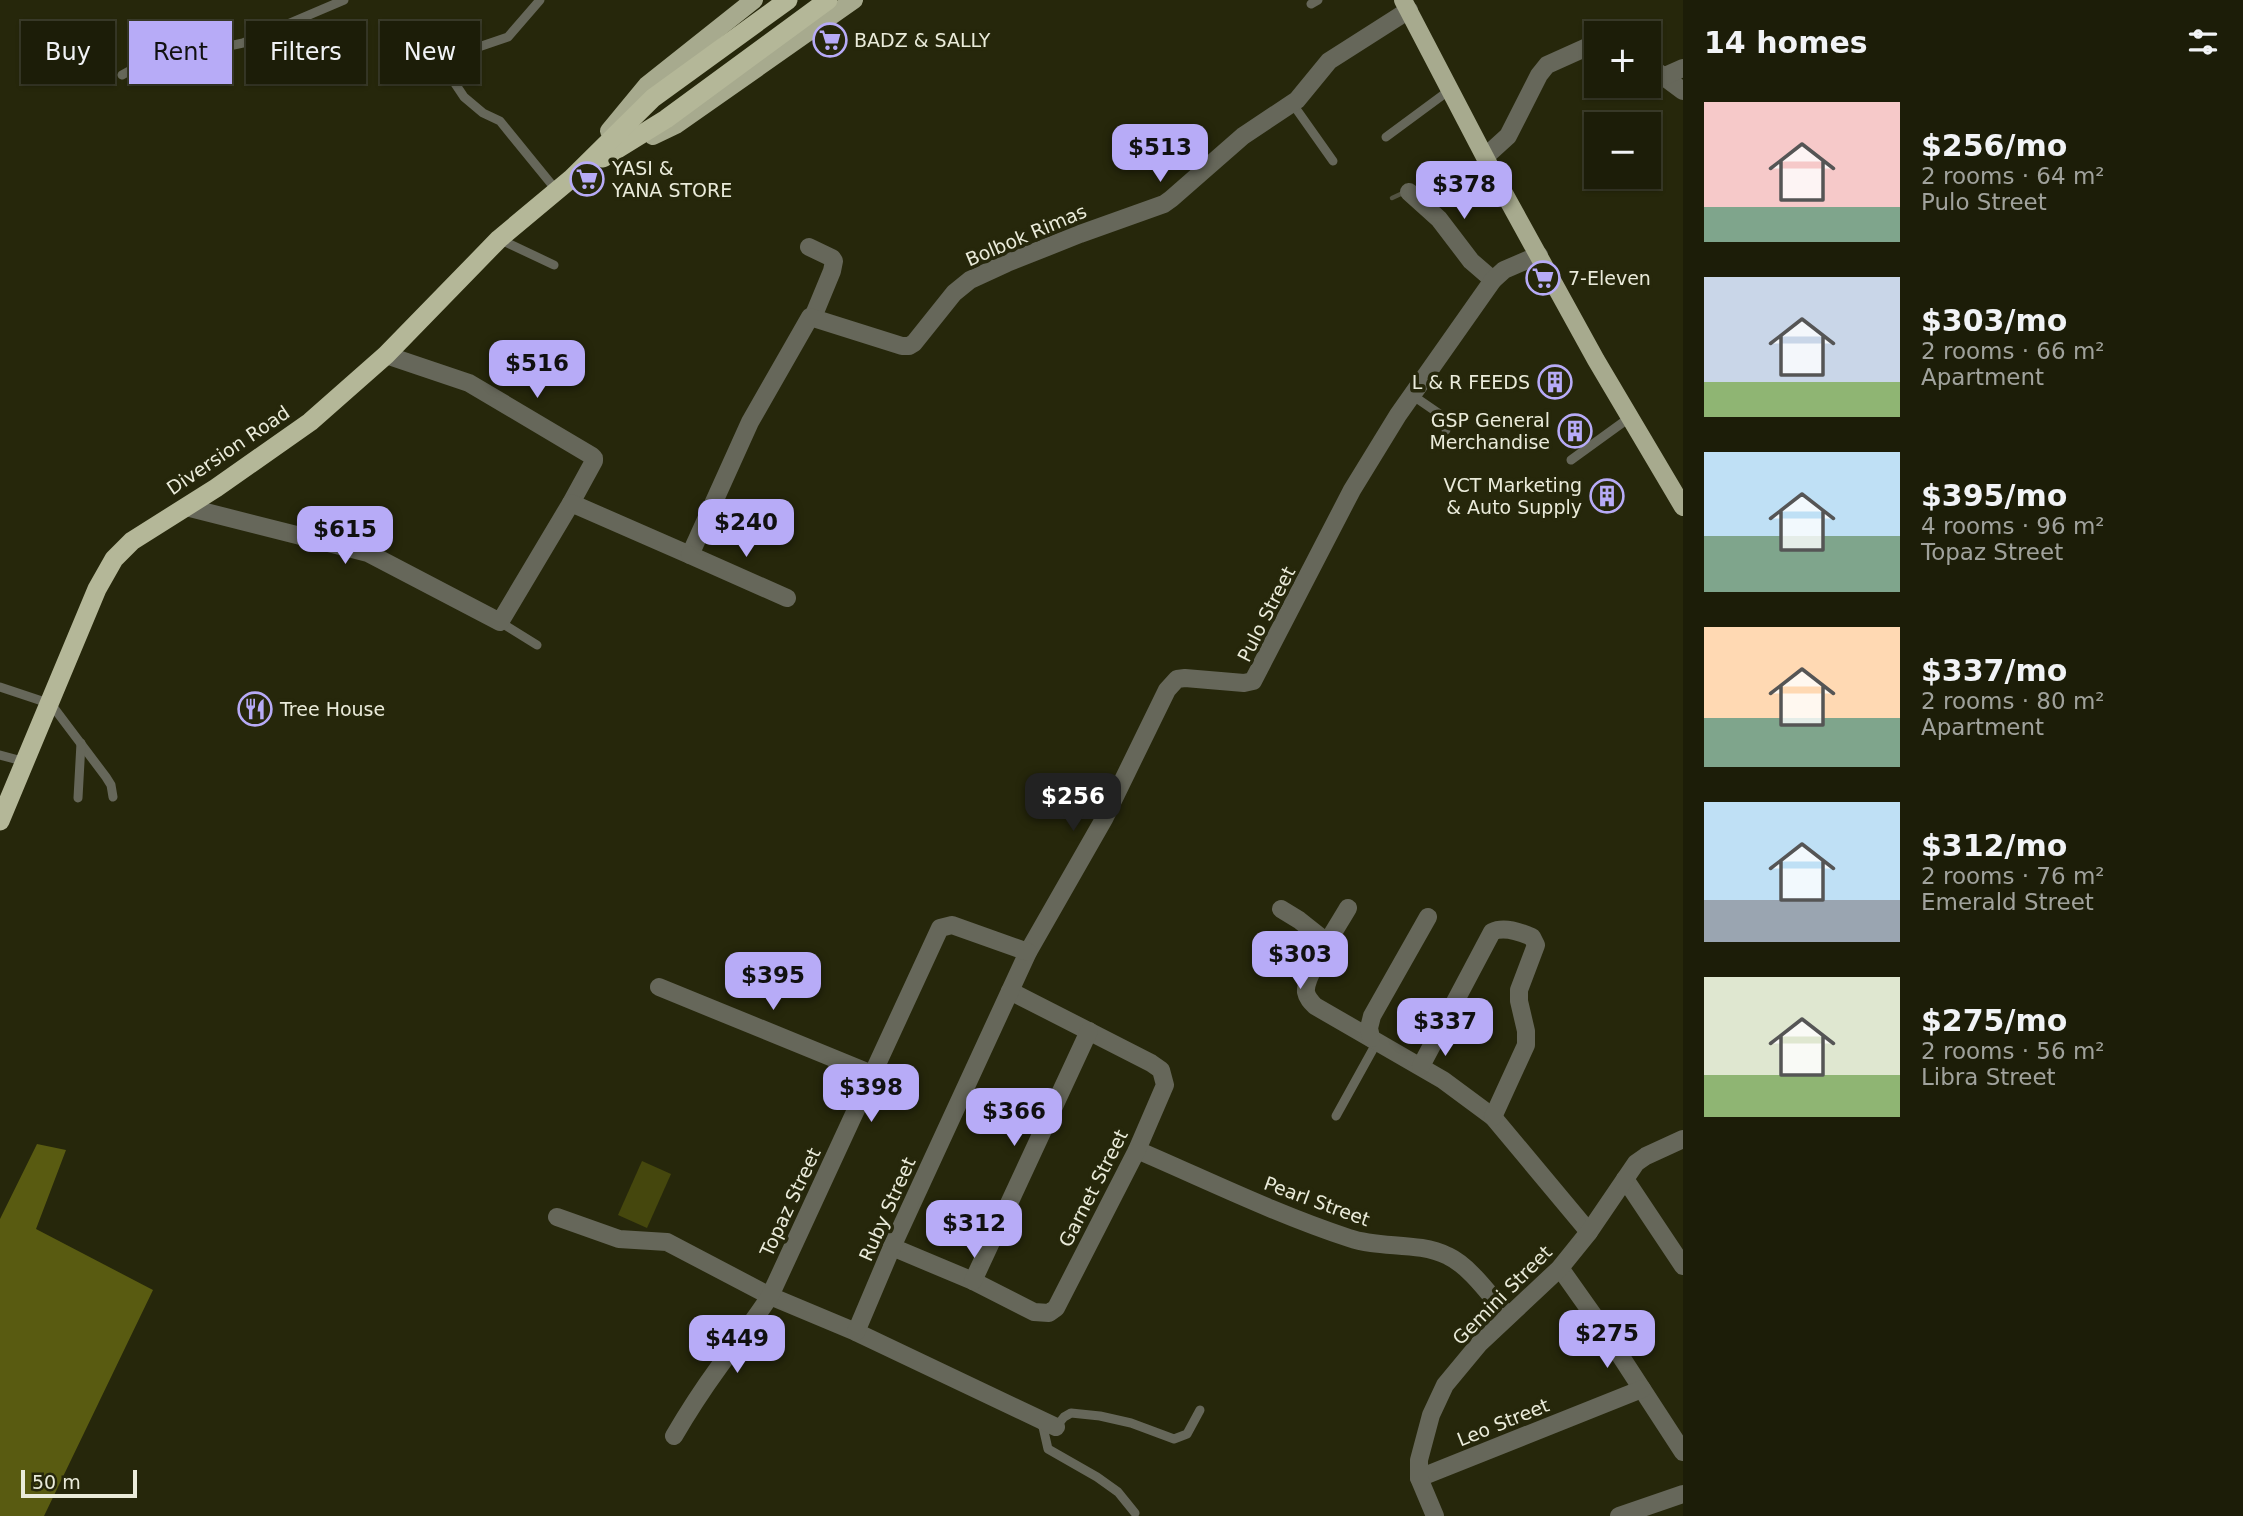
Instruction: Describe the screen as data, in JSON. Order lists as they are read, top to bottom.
{
  "streets": {
    "highway": ["Diversion Road"],
    "street": [
      "Bolbok Rimas",
      "Pulo Street",
      "Garnet Street",
      "Pearl Street",
      "Topaz Street",
      "Ruby Street",
      "Gemini Street",
      "Leo Street"
    ]
  },
  "crossings": [
    ["Pulo Street", "Topaz Street"],
    ["Pulo Street", "Ruby Street"],
    ["Garnet Street", "Pearl Street"],
    ["Pearl Street", "Gemini Street"],
    ["Gemini Street", "Leo Street"]
  ],
  "places": {
    "supermarket": ["BADZ & SALLY", "YASI & YANA STORE", "7-Eleven"],
    "building": ["L & R FEEDS", "GSP General Merchandise", "VCT Marketing & Auto Supply"],
    "restaurant": ["Tree House"]
  },
  "scale_bar": "50 m",
  "page": {
    "heading": "14 homes",
    "map_buttons": ["+", "−"],
    "chip": [
      "Buy",
      "Rent",
      "Filters",
      "New"
    ],
    "list": [
      {
        "name": "$256/mo",
        "note": "2 rooms · 64 m² · Pulo Street"
      },
      {
        "name": "$303/mo",
        "note": "2 rooms · 66 m² · Apartment"
      },
      {
        "name": "$395/mo",
        "note": "4 rooms · 96 m² · Topaz Street"
      },
      {
        "name": "$337/mo",
        "note": "2 rooms · 80 m² · Apartment"
      },
      {
        "name": "$312/mo",
        "note": "2 rooms · 76 m² · Emerald Street"
      },
      {
        "name": "$275/mo",
        "note": "2 rooms · 56 m² · Libra Street"
      }
    ],
    "price": [
      "$513",
      "$378",
      "$516",
      "$240",
      "$615",
      "$256",
      "$303",
      "$395",
      "$337",
      "$398",
      "$366",
      "$312",
      "$275",
      "$449"
    ],
    "scale": "50 m"
  }
}
